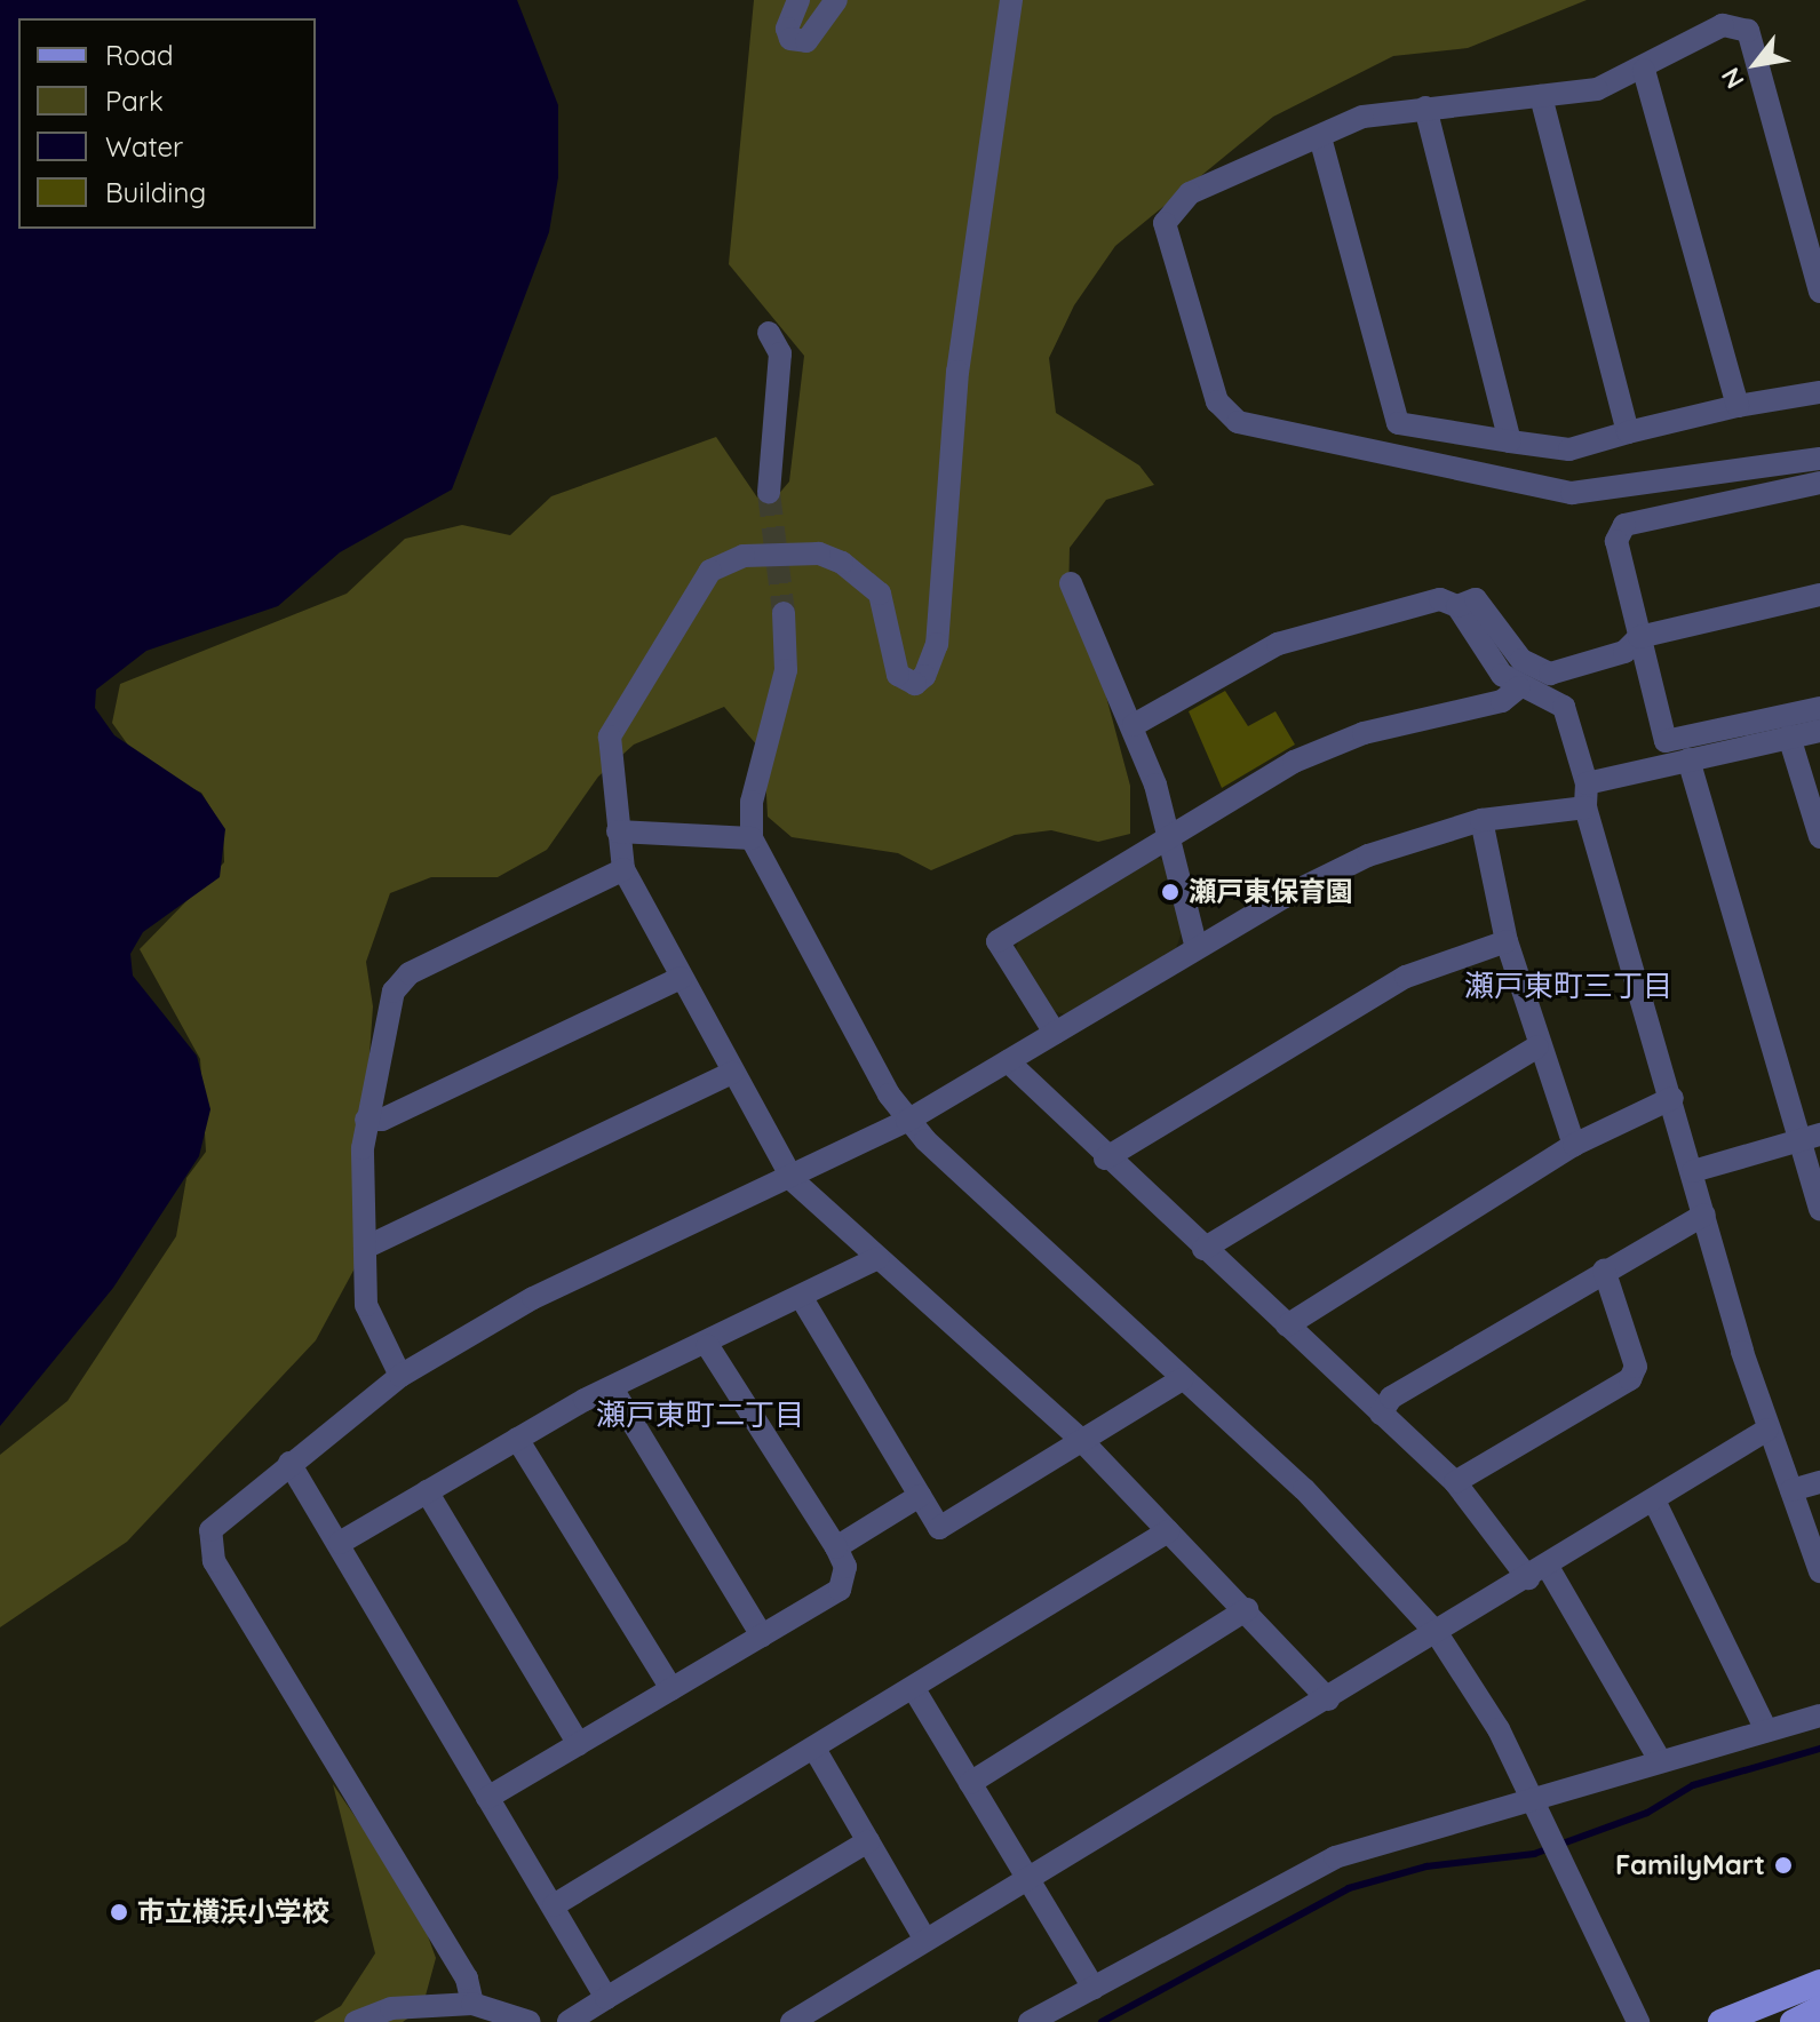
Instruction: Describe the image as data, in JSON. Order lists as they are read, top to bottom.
{
  "districts": ["瀬戸東町三丁目", "瀬戸東町二丁目"],
  "places": ["瀬戸東保育園", "FamilyMart", "市立横浜小学校"],
  "legend": [
    "Road",
    "Park",
    "Water",
    "Building"
  ],
  "north": "bottom left"
}
